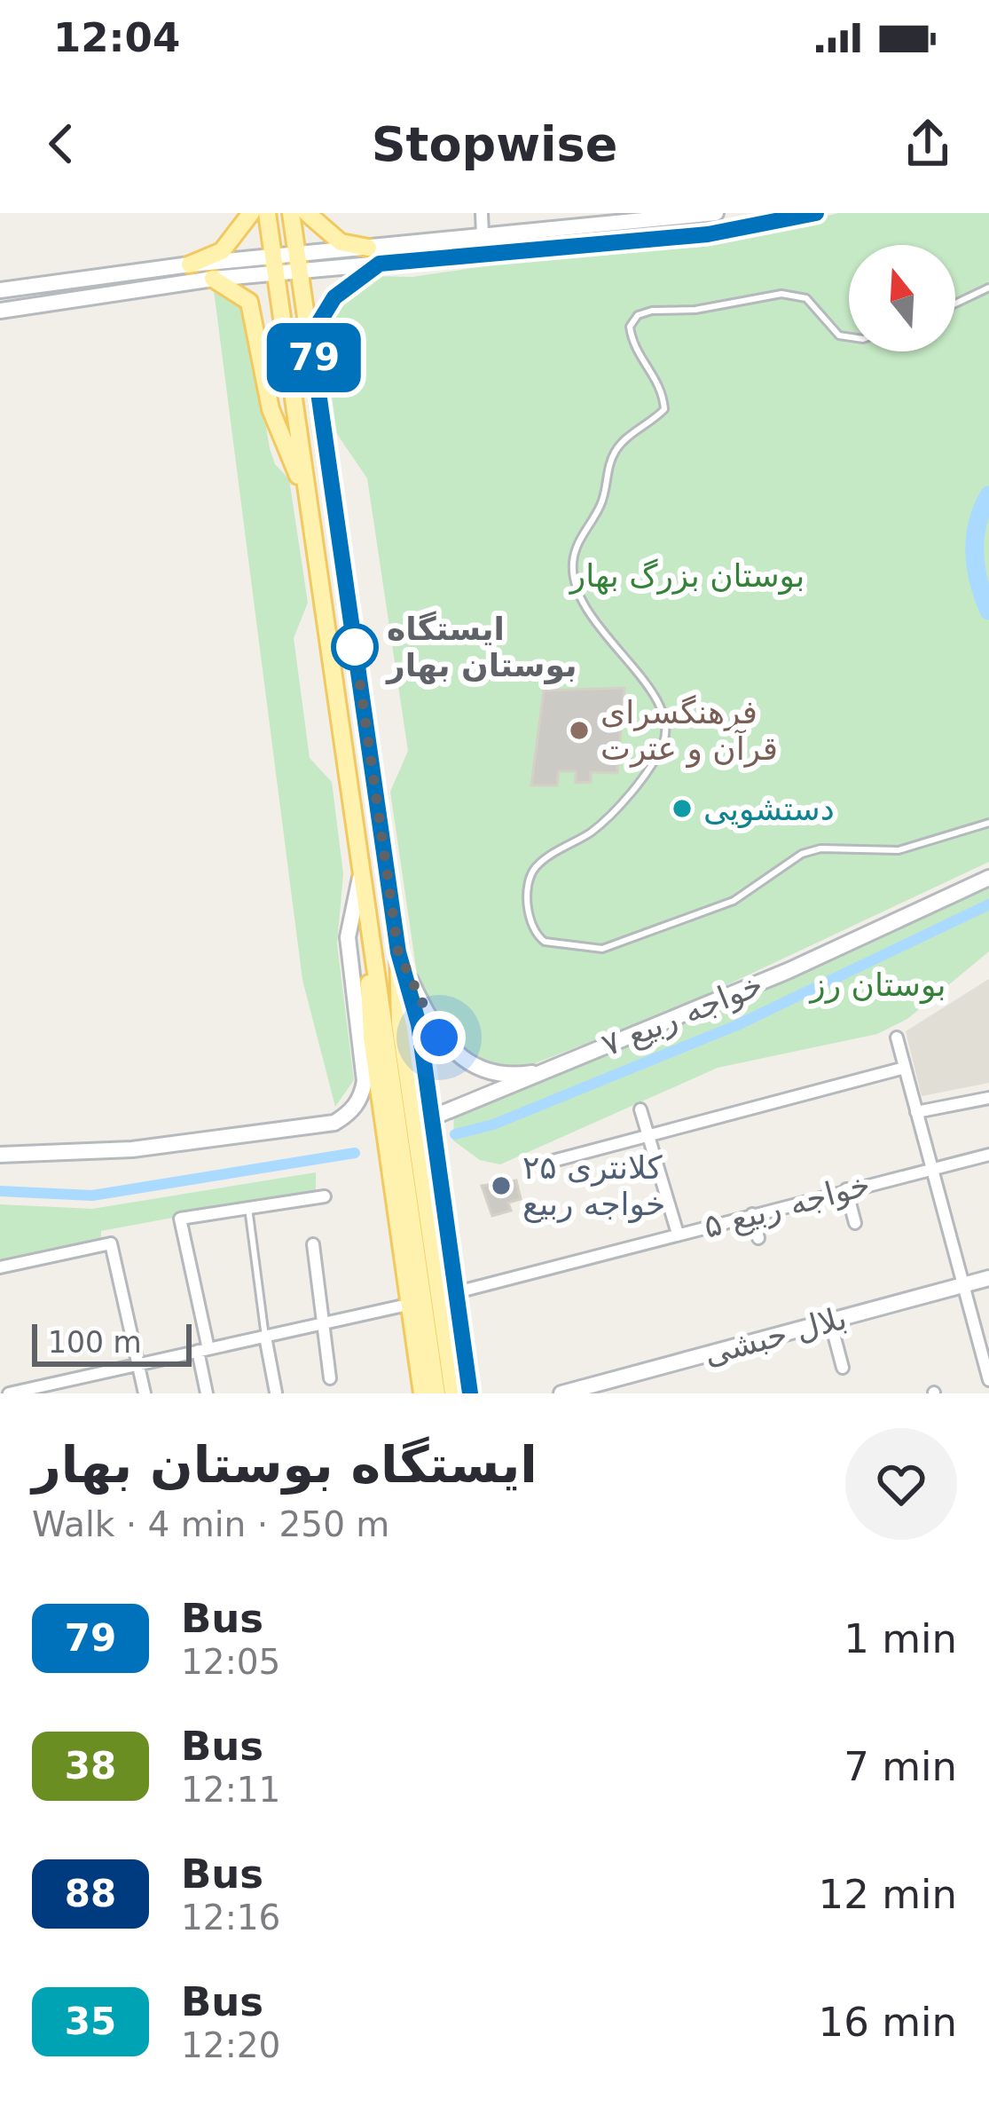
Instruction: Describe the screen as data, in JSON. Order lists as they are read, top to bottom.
{
  "streets": {
    "street": ["خواجه ربیع ۷", "خواجه ربیع ۵", "بلال حبشی"]
  },
  "parks": ["بوستان بزرگ بهار", "بوستان رز"],
  "places": [
    "ایستگاه بوستان بهار",
    "فرهنگسرای قرآن و عترت",
    "دستشویی",
    "کلانتری ٢۵ خواجه ربیع"
  ],
  "lines": ["bus line 79"],
  "scale_bar": "100 m",
  "north": "top",
  "page": {
    "status": "12:04",
    "header": "Stopwise",
    "on_map": "79",
    "scale": "100 m",
    "heading": ["ایستگاه بوستان بهار", "Walk · 4 min · 250 m"],
    "list": [
      {
        "mark": "79",
        "name": "Bus",
        "note": "12:05",
        "value": "1 min"
      },
      {
        "mark": "38",
        "name": "Bus",
        "note": "12:11",
        "value": "7 min"
      },
      {
        "mark": "88",
        "name": "Bus",
        "note": "12:16",
        "value": "12 min"
      },
      {
        "mark": "35",
        "name": "Bus",
        "note": "12:20",
        "value": "16 min"
      }
    ]
  }
}
